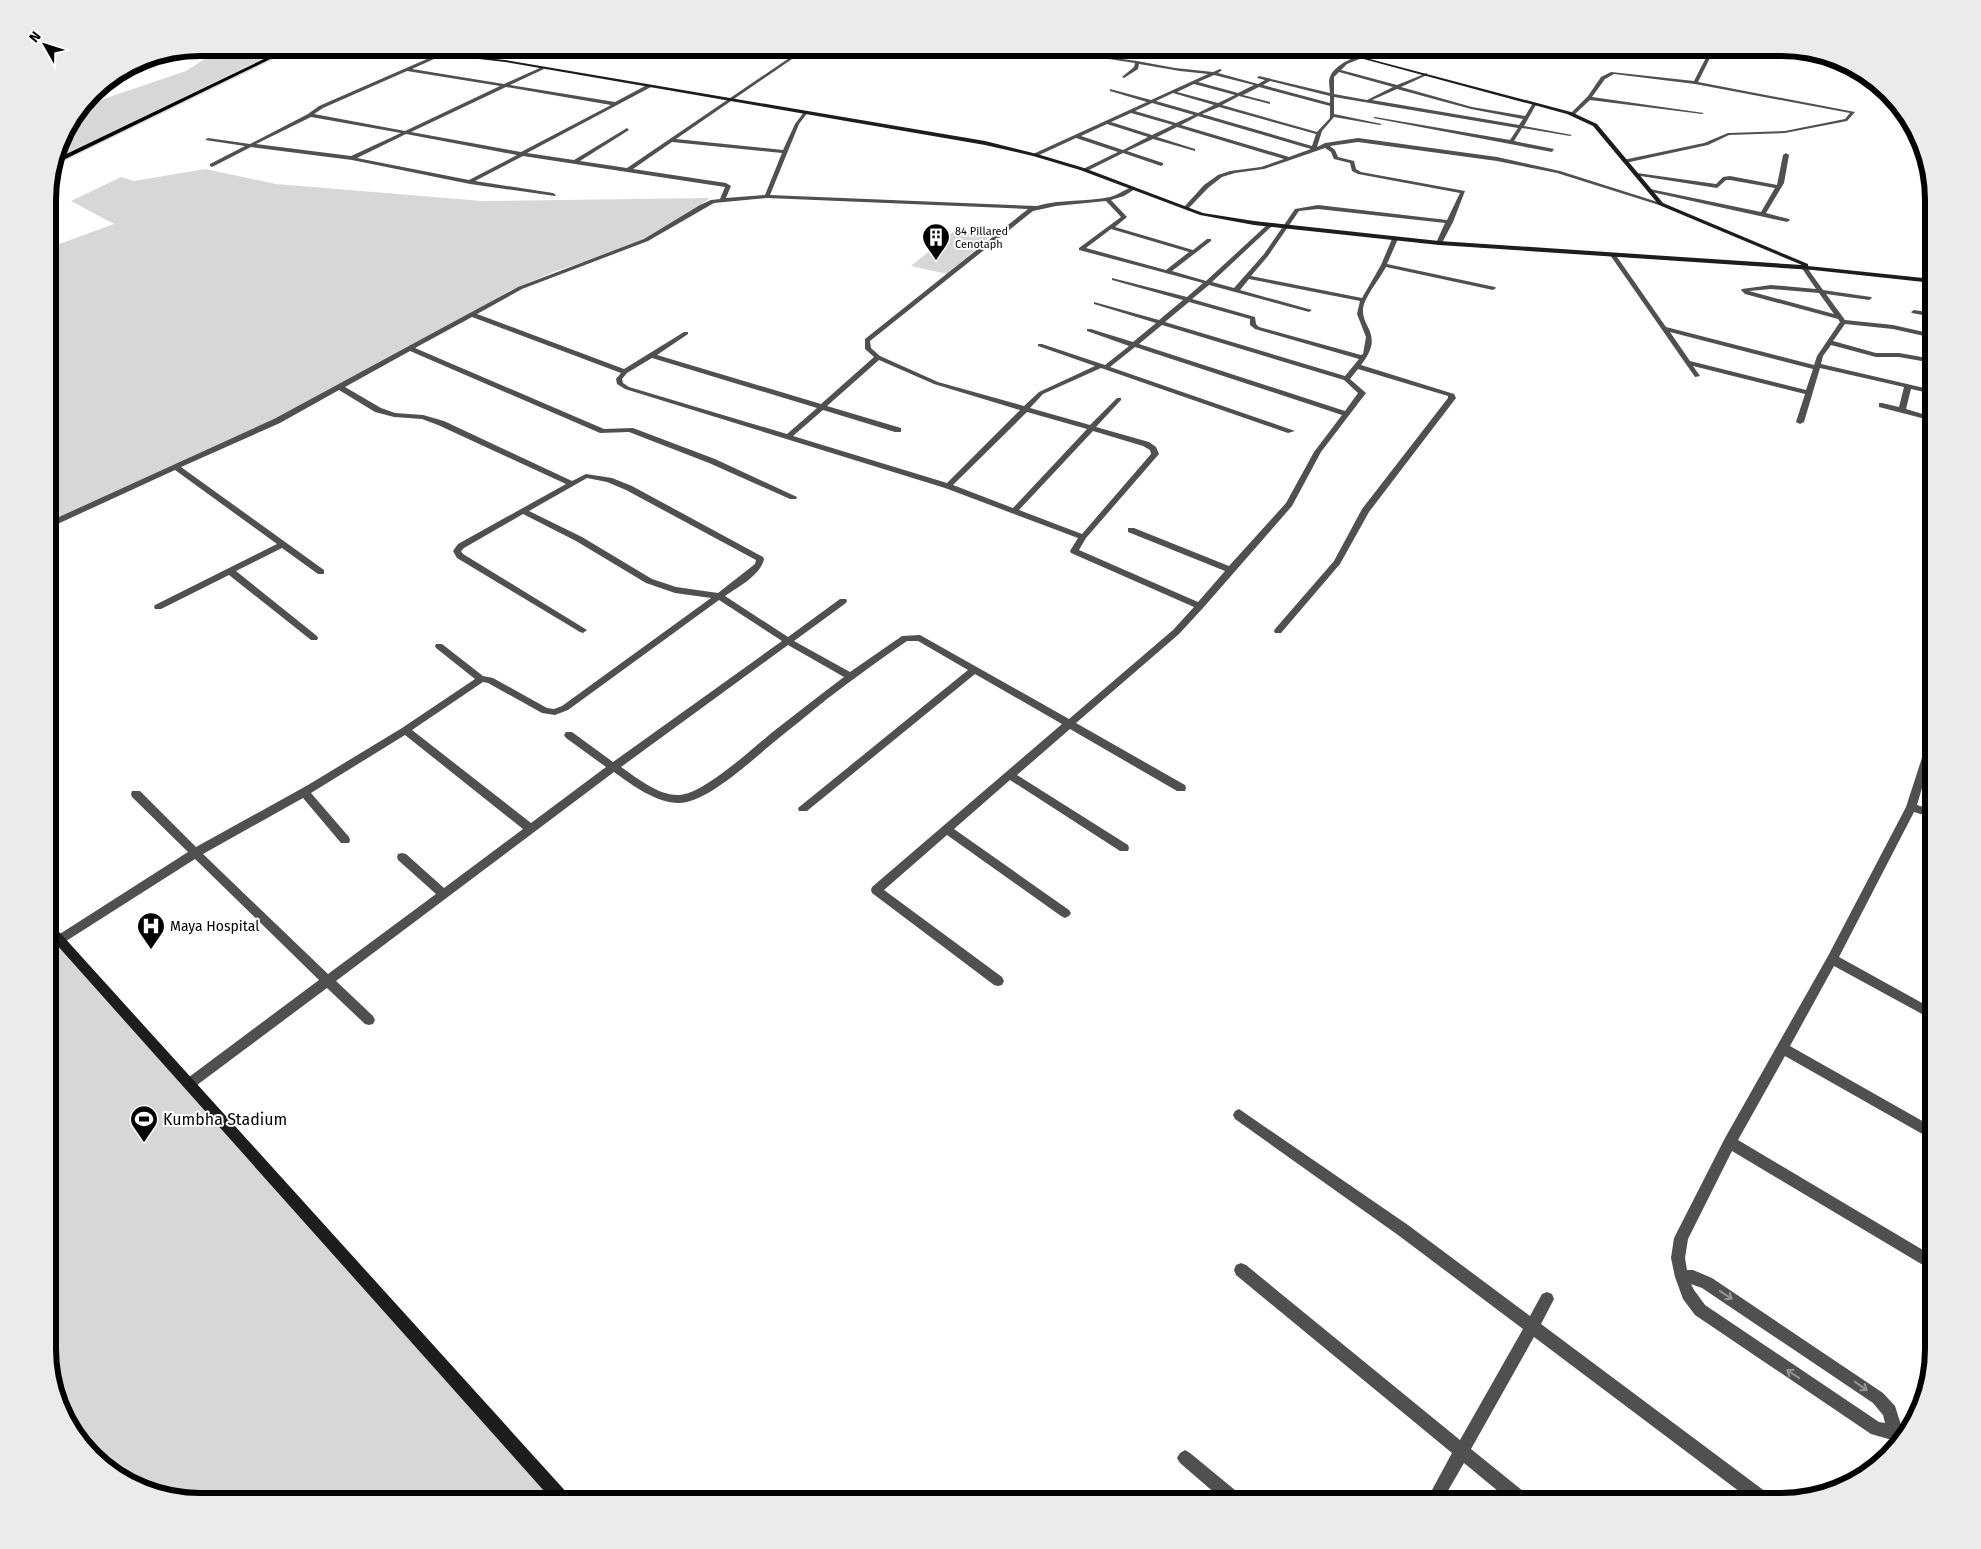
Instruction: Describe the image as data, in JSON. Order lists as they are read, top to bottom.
{
  "places": {
    "building": ["84 Pillared Cenotaph"],
    "hospital": ["Maya Hospital"],
    "sports": ["Kumbha Stadium"]
  },
  "north": "top left"
}
